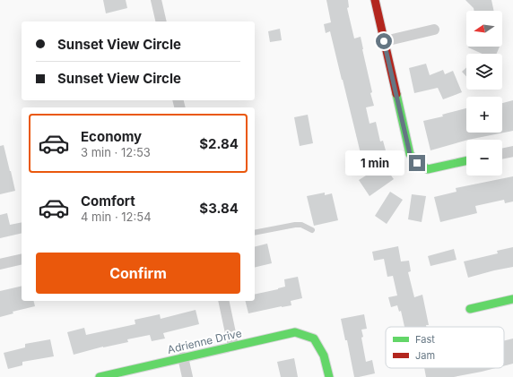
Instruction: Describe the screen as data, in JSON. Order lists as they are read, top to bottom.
{
  "streets": {
    "street": ["Adrienne Drive"]
  },
  "legend": ["Fast", "Jam"],
  "north": "left",
  "page": {
    "map_buttons": ["+", "−"],
    "banner": ["Sunset View Circle", "Sunset View Circle"],
    "list": [
      {
        "name": "Economy",
        "note": "3 min · 12:53",
        "value": "$2.84"
      },
      {
        "name": "Comfort",
        "note": "4 min · 12:54",
        "value": "$3.84"
      }
    ],
    "bubble": "1 min",
    "buttons": "Confirm"
  }
}
